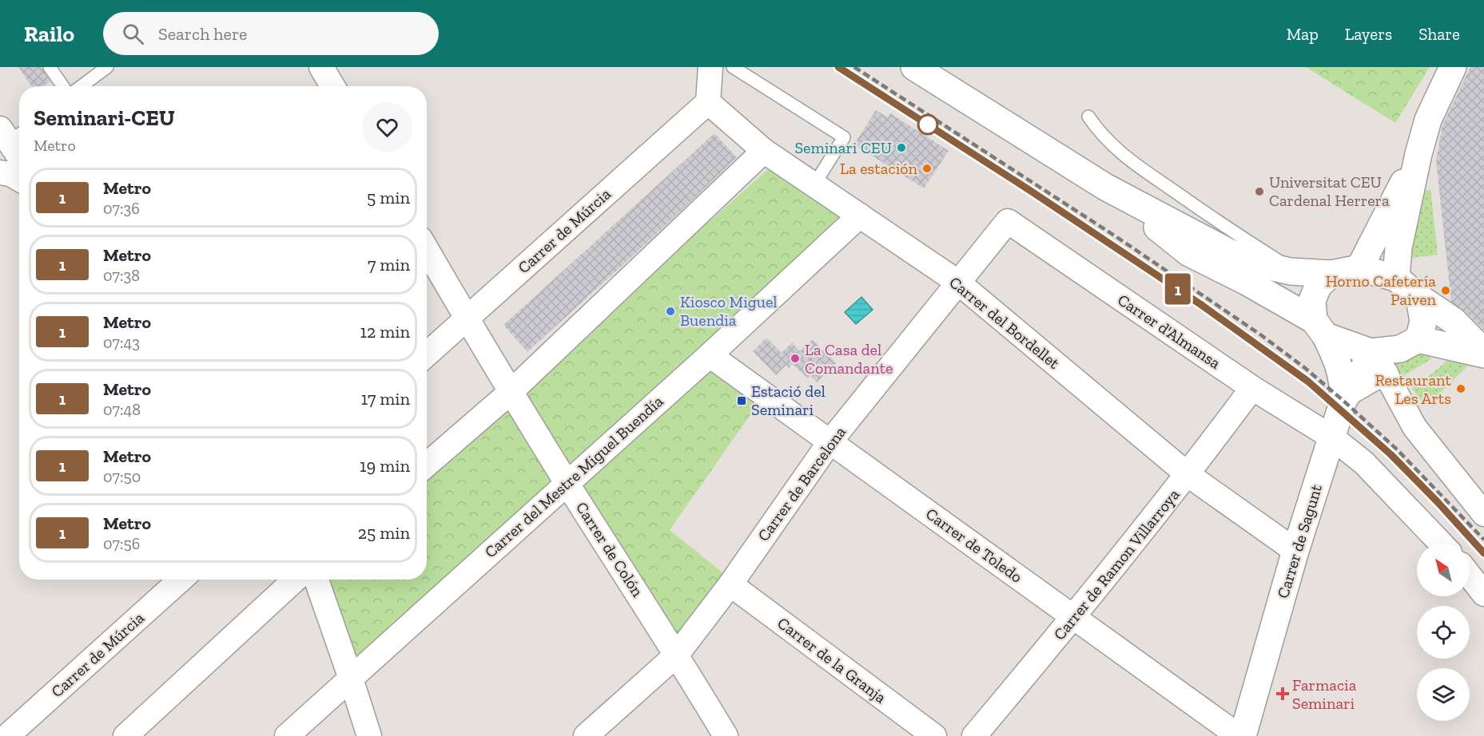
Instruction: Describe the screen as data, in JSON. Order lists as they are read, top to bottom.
{
  "streets": {
    "street": [
      "Carrer de Múrcia",
      "Carrer del Bordellet",
      "Carrer d'Almansa",
      "Carrer del Mestre Miguel Buendía",
      "Carrer de Barcelona",
      "Carrer de Sagunt",
      "Carrer de Toledo",
      "Carrer de Colón",
      "Carrer de Ramon Villarroya",
      "Carrer de la Granja"
    ]
  },
  "crossings": [
    ["Carrer de Múrcia", "Carrer del Bordellet"],
    ["Carrer de Múrcia", "Carrer de Colón"],
    ["Carrer del Bordellet", "Carrer del Mestre Miguel Buendía"],
    ["Carrer del Bordellet", "Carrer de Barcelona"],
    ["Carrer del Bordellet", "Carrer de Sagunt"],
    ["Carrer del Bordellet", "Carrer de Ramon Villarroya"],
    ["Carrer d'Almansa", "Carrer de Barcelona"],
    ["Carrer d'Almansa", "Carrer de Sagunt"],
    ["Carrer d'Almansa", "Carrer de Ramon Villarroya"],
    ["Carrer del Mestre Miguel Buendía", "Carrer de Toledo"],
    ["Carrer del Mestre Miguel Buendía", "Carrer de Colón"],
    ["Carrer de Barcelona", "Carrer de Toledo"],
    ["Carrer de Barcelona", "Carrer de Colón"],
    ["Carrer de Barcelona", "Carrer de la Granja"],
    ["Carrer de Sagunt", "Carrer de Toledo"],
    ["Carrer de Toledo", "Carrer de Ramon Villarroya"]
  ],
  "places": {
    "other": [
      "Seminari CEU",
      "La estación",
      "Universitat CEU Cardenal Herrera",
      "Horno Cafetería Paiven",
      "Kiosco Miguel Buendia",
      "La Casa del Comandante",
      "Restaurant Les Arts"
    ],
    "transit": ["Estació del Seminari"],
    "health": ["Farmacia Seminari"]
  },
  "lines": ["metro line 1"],
  "north": "top left",
  "page": {
    "header": "Railo",
    "search": "Search here",
    "nav": ["Map", "Layers", "Share"],
    "on_map": "1",
    "heading": ["Seminari-CEU", "Metro"],
    "list": [
      {
        "mark": "1",
        "name": "Metro",
        "note": "07:36",
        "value": "5 min"
      },
      {
        "mark": "1",
        "name": "Metro",
        "note": "07:38",
        "value": "7 min"
      },
      {
        "mark": "1",
        "name": "Metro",
        "note": "07:43",
        "value": "12 min"
      },
      {
        "mark": "1",
        "name": "Metro",
        "note": "07:48",
        "value": "17 min"
      },
      {
        "mark": "1",
        "name": "Metro",
        "note": "07:50",
        "value": "19 min"
      },
      {
        "mark": "1",
        "name": "Metro",
        "note": "07:56",
        "value": "25 min"
      }
    ]
  }
}
